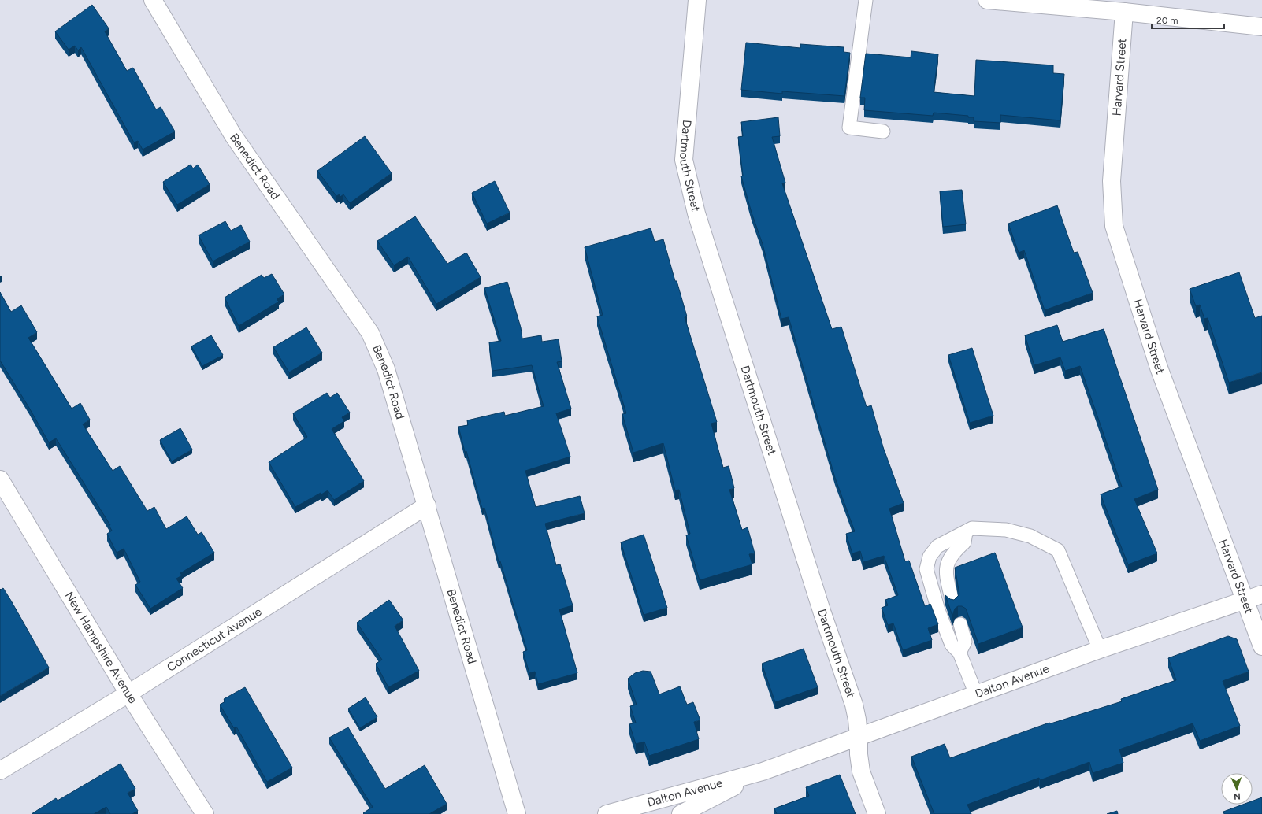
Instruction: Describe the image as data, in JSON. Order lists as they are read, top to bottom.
{
  "streets": {
    "street": [
      "Harvard Street",
      "Dartmouth Street",
      "Benedict Road",
      "Connecticut Avenue",
      "New Hampshire Avenue",
      "Dalton Avenue"
    ]
  },
  "crossings": [
    ["Harvard Street", "Dalton Avenue"],
    ["Dartmouth Street", "Dalton Avenue"],
    ["Benedict Road", "Connecticut Avenue"],
    ["Connecticut Avenue", "New Hampshire Avenue"]
  ],
  "scale_bar": "20 m",
  "north": "bottom"
}
